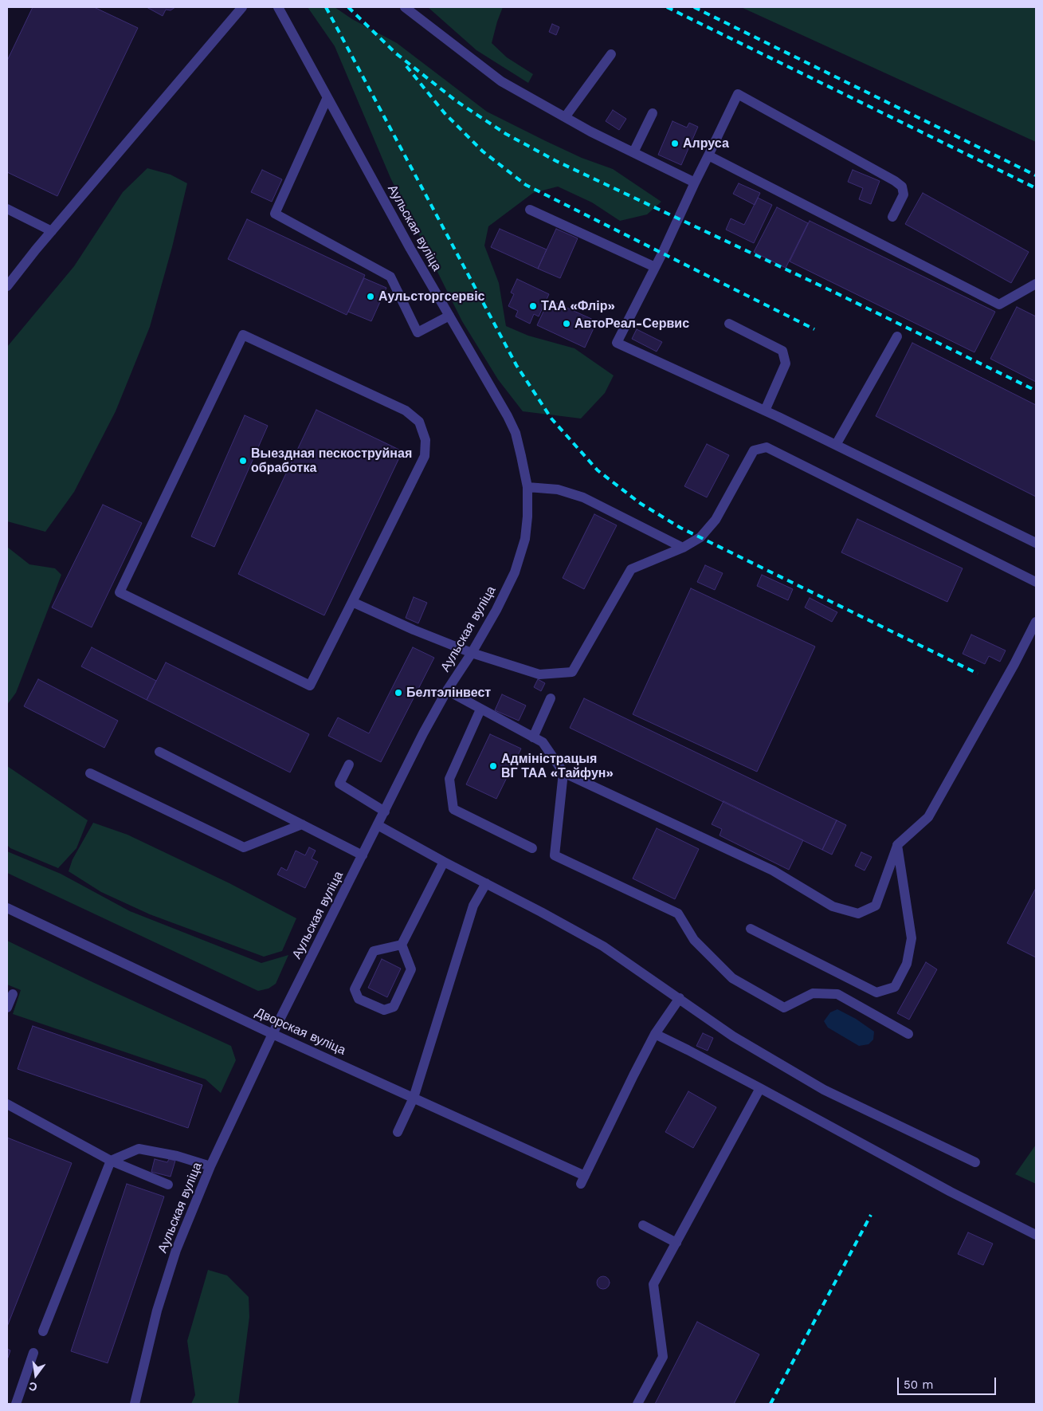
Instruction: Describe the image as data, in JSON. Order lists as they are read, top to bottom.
{
  "streets": {
    "street": ["Аульская вуліца", "Дворская вуліца"]
  },
  "crossings": [
    ["Аульская вуліца", "Дворская вуліца"]
  ],
  "places": [
    "Алруса",
    "Аульсторгсервіс",
    "ТАА «Флір»",
    "АвтоРеал-Сервис",
    "Выездная пескоструйная обработка",
    "Белтэлінвест",
    "Адміністрацыя ВГ ТАА «Тайфун»"
  ],
  "scale_bar": "50 m",
  "north": "bottom"
}
